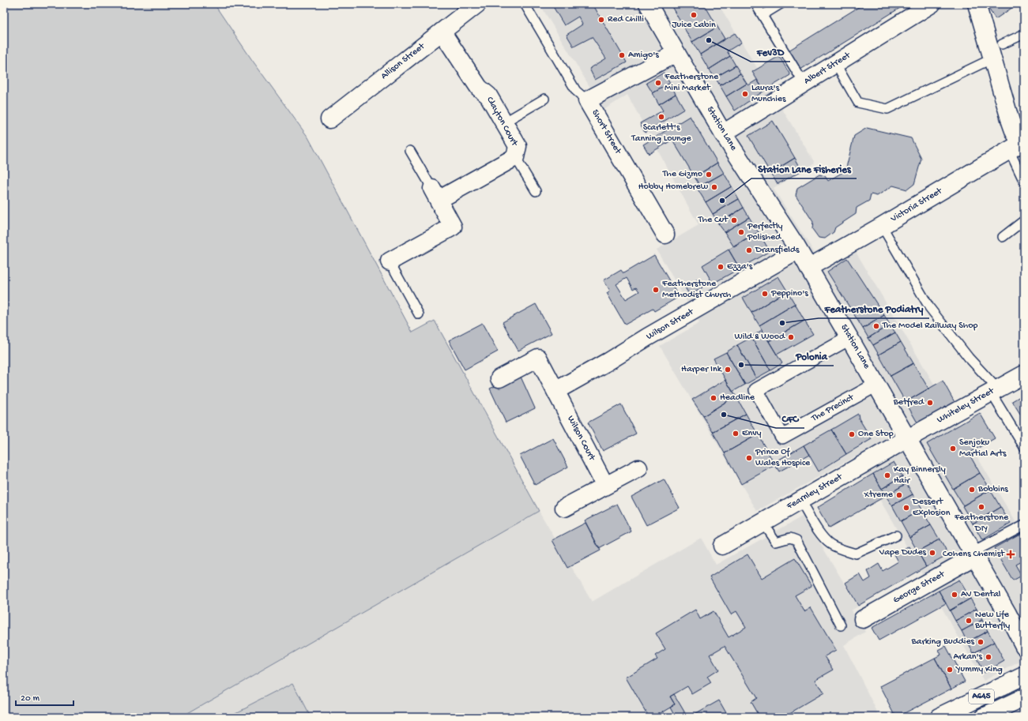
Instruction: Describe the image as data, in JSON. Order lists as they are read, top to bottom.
{
  "streets": {
    "street": [
      "Allison Street",
      "Albert Street",
      "Clayton Court",
      "Station Lane",
      "Short Street",
      "Victoria Street",
      "Wilson Street",
      "Whiteley Street",
      "The Precinct",
      "Wilson Court",
      "Fearnley Street",
      "George Street",
      "A645"
    ]
  },
  "crossings": [
    ["Allison Street", "Clayton Court"],
    ["Albert Street", "Station Lane"],
    ["Station Lane", "Short Street"],
    ["Station Lane", "Victoria Street"],
    ["Station Lane", "Wilson Street"],
    ["Station Lane", "Whiteley Street"],
    ["Station Lane", "The Precinct"],
    ["Station Lane", "Fearnley Street"],
    ["Station Lane", "George Street"],
    ["Wilson Street", "Wilson Court"],
    ["Whiteley Street", "Fearnley Street"]
  ],
  "places": {
    "other": [
      "Juice Cabin",
      "Red Chilli",
      "Fev3D",
      "Amigo's",
      "Featherstone Mini Market",
      "Laura's Munchies",
      "Scarlett's Tanning Lounge",
      "The Gizmo",
      "Hobby Homebrew",
      "Station Lane Fisheries",
      "The Cut",
      "Perfectly Polished",
      "Dransfields",
      "Ezza's",
      "Featherstone Methodist Church",
      "Peppino's",
      "Featherstone Podiatry",
      "The Model Railway Shop",
      "Wild & Wood",
      "Polonia",
      "Harper Ink",
      "Headline",
      "Betfred",
      "CFC",
      "Envy",
      "One Stop",
      "Senjoku Martial Arts",
      "Prince Of Wales Hospice",
      "Kay Binnersly Hair",
      "Bobbins",
      "Xtreme",
      "Featherstone DIY",
      "Dessert Explosion",
      "Vape Dudes",
      "AV Dental",
      "New Life Butterfly",
      "Barking Buddies",
      "Arkan's",
      "Yummy King"
    ],
    "health": ["Cohens Chemist"]
  },
  "scale_bar": "20 m"
}
